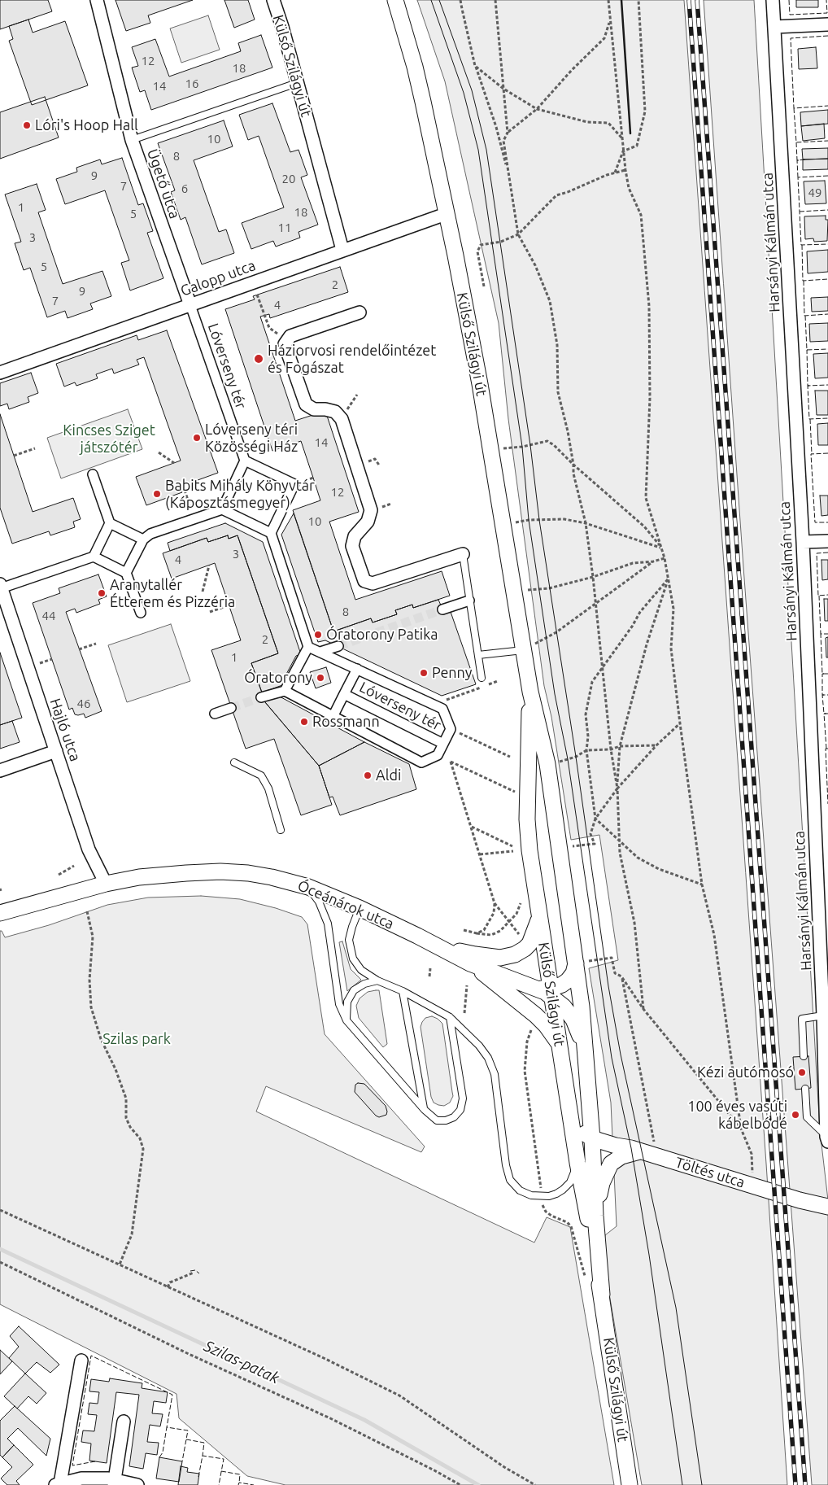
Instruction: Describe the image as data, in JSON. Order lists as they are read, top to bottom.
{
  "streets": {
    "street": [
      "Külső Szilágyi út",
      "Ügető utca",
      "Harsányi Kálmán utca",
      "Galopp utca",
      "Lóverseny tér",
      "Hajló utca",
      "Óceánárok utca",
      "Töltés utca"
    ]
  },
  "crossings": [
    ["Külső Szilágyi út", "Galopp utca"],
    ["Külső Szilágyi út", "Óceánárok utca"],
    ["Külső Szilágyi út", "Töltés utca"],
    ["Ügető utca", "Galopp utca"],
    ["Ügető utca", "Lóverseny tér"],
    ["Galopp utca", "Lóverseny tér"],
    ["Hajló utca", "Óceánárok utca"]
  ],
  "water": ["Szilas-patak"],
  "parks": ["Kincses Sziget játszótér", "Szilas park"],
  "places": [
    "Lóri's Hoop Hall",
    "Háziorvosi rendelőintézet és Fogászat",
    "Lóverseny téri Közösségi Ház",
    "Babits Mihály Könyvtár (Káposztásmegyer)",
    "Aranytallér Étterem és Pizzéria",
    "Óratorony Patika",
    "Penny",
    "Óratorony",
    "Rossmann",
    "Aldi",
    "Kézi autómosó",
    "100 éves vasúti kábelbódé"
  ],
  "house_numbers": [
    "12",
    "18",
    "16",
    "14",
    "10",
    "8",
    "9",
    "20",
    "7",
    "6",
    "49",
    "1",
    "18",
    "5",
    "11",
    "3",
    "5",
    "2",
    "9",
    "7",
    "4",
    "14",
    "12",
    "10",
    "3",
    "4",
    "8",
    "44",
    "2",
    "1",
    "46"
  ]
}
